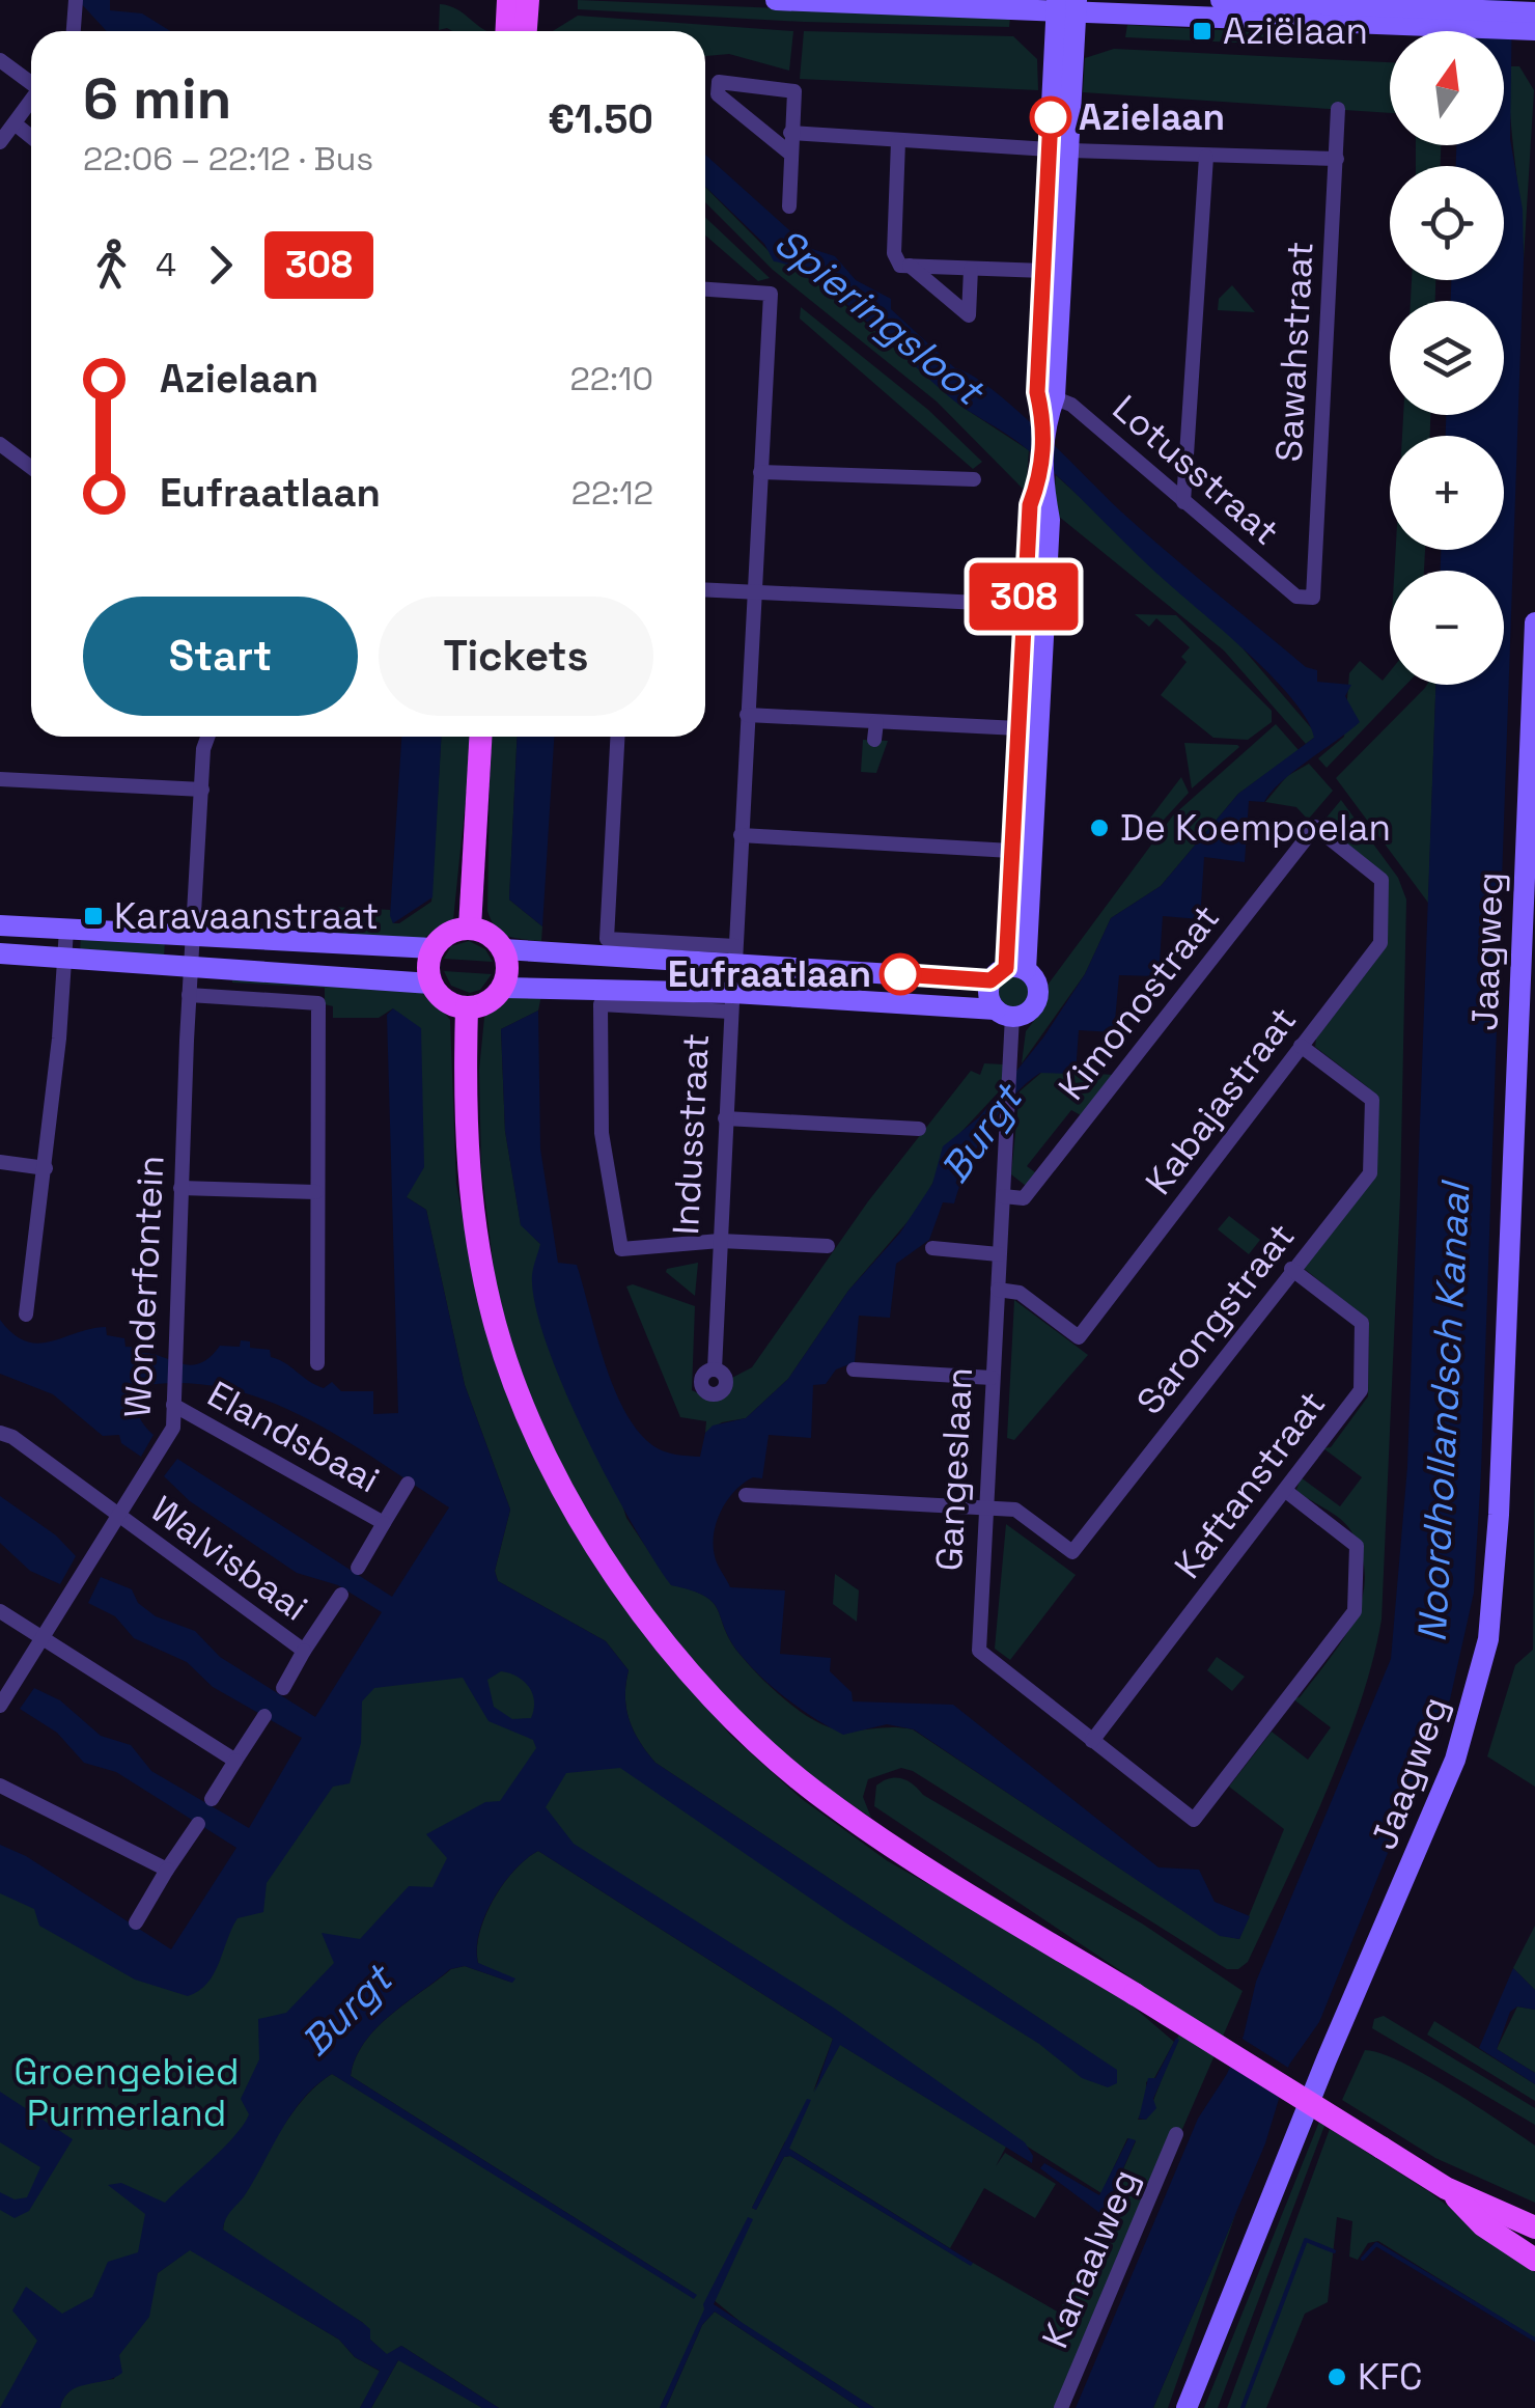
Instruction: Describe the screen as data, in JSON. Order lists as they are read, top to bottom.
{
  "streets": {
    "street": [
      "Sawahstraat",
      "Lotusstraat",
      "Jaagweg",
      "Kimonostraat",
      "Kabajastraat",
      "Indusstraat",
      "Wonderfontein",
      "Sarongstraat",
      "Elandsbaai",
      "Gangeslaan",
      "Kaftanstraat",
      "Walvisbaai",
      "Kanaalweg"
    ]
  },
  "crossings": [
    ["Sawahstraat", "Lotusstraat"],
    ["Kimonostraat", "Kabajastraat"],
    ["Kimonostraat", "Gangeslaan"],
    ["Kabajastraat", "Sarongstraat"],
    ["Kabajastraat", "Gangeslaan"],
    ["Wonderfontein", "Elandsbaai"],
    ["Wonderfontein", "Walvisbaai"],
    ["Sarongstraat", "Gangeslaan"],
    ["Sarongstraat", "Kaftanstraat"],
    ["Gangeslaan", "Kaftanstraat"]
  ],
  "water": ["Spieringsloot", "Burgt", "Noordhollandsch Kanaal"],
  "parks": ["Groengebied Purmerland"],
  "places": {
    "transit": ["Aziëlaan", "Karavaanstraat"],
    "other": [
      "Azielaan",
      "De Koempoelan",
      "Eufraatlaan",
      "KFC"
    ]
  },
  "lines": ["bus line 308"],
  "north": "top",
  "page": {
    "on_map": "308",
    "map_buttons": ["+", "−"],
    "heading": ["6 min", "22:06 – 22:12 · Bus", "€1.50"],
    "legs": ["4", "308"],
    "list": [
      {
        "name": "Azielaan",
        "value": "22:10"
      },
      {
        "name": "Eufraatlaan",
        "value": "22:12"
      }
    ],
    "buttons": ["Start", "Tickets"]
  }
}
